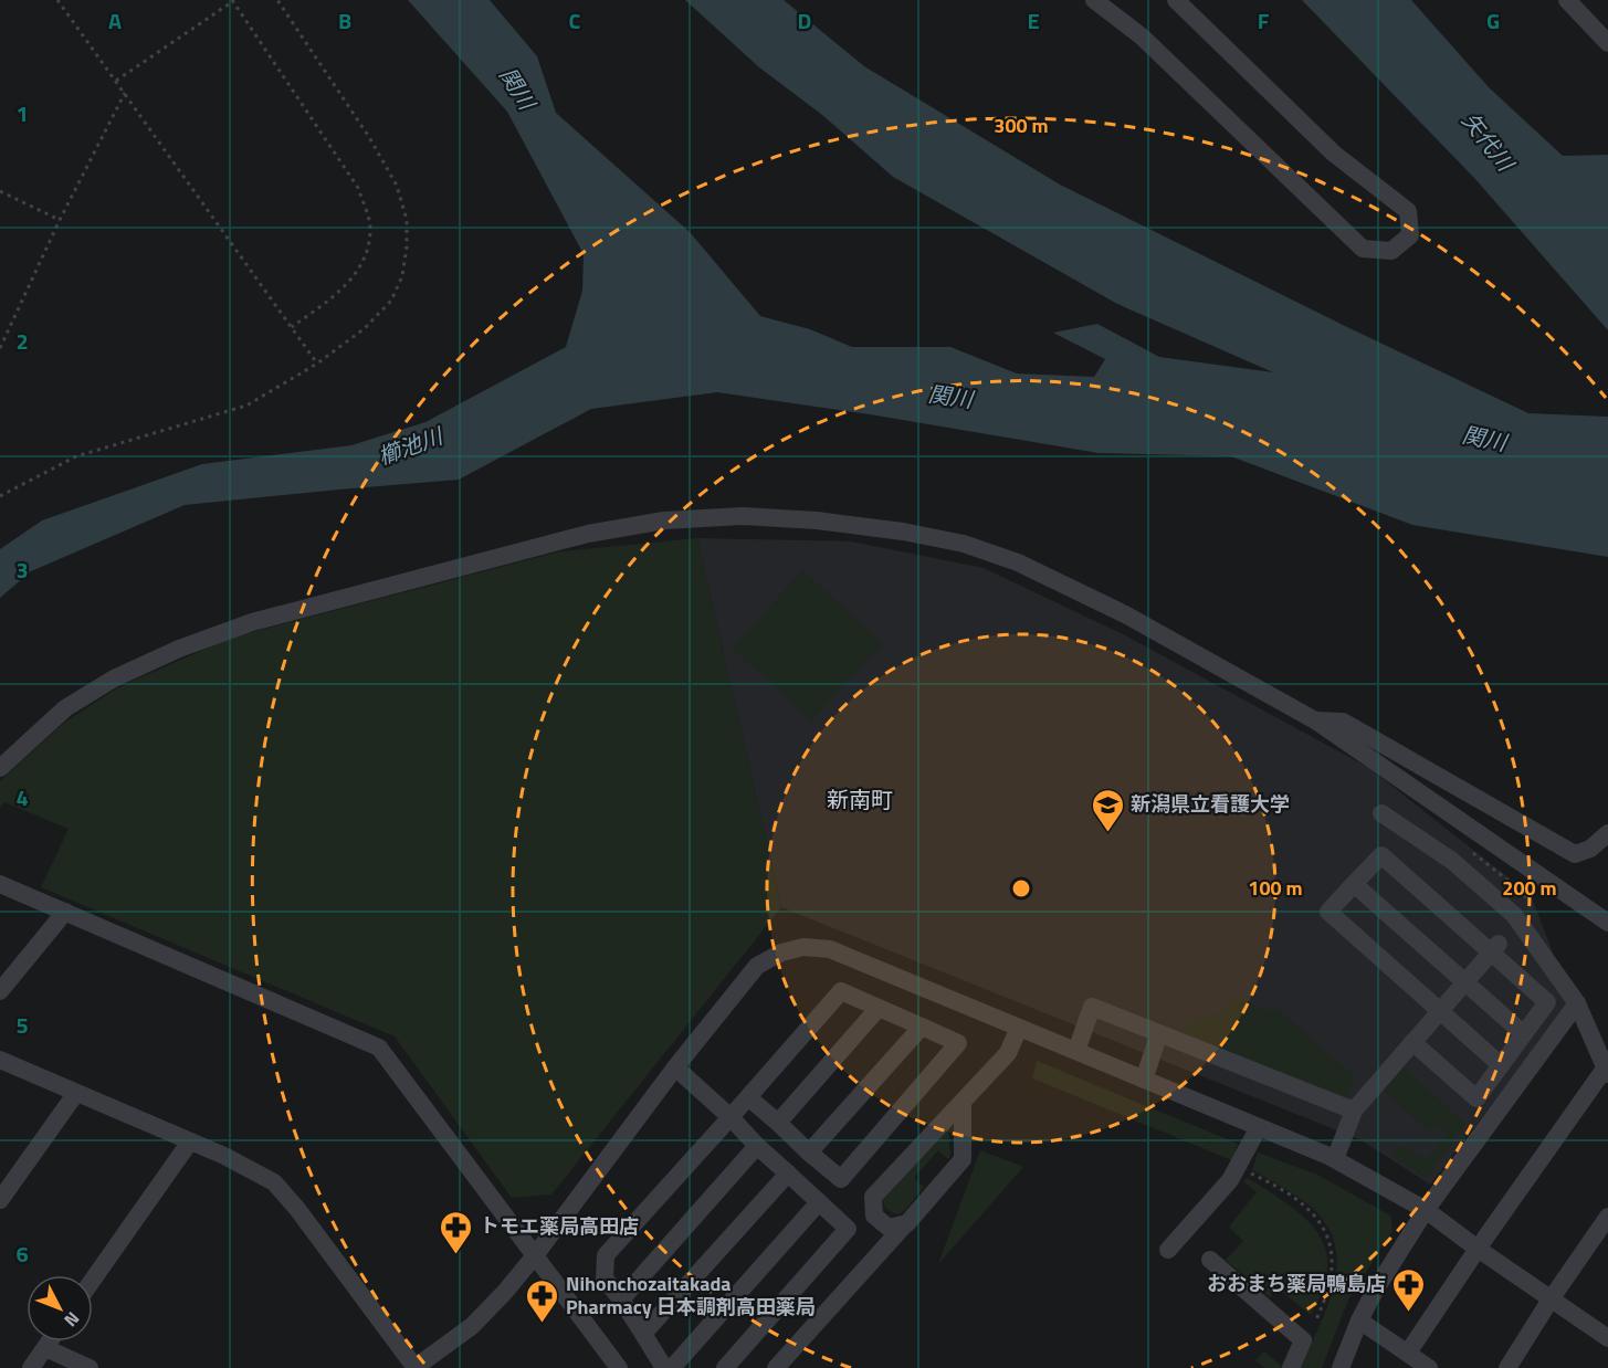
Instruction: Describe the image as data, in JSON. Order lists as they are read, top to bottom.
{
  "districts": ["新南町"],
  "water": ["関川", "矢代川", "櫛池川"],
  "places": {
    "school or university": ["新潟県立看護大学"],
    "pharmacy": ["トモエ薬局高田店", "おおまち薬局鴨島店", "Nihonchozaitakada Pharmacy 日本調剤高田薬局"]
  },
  "north": "bottom right",
  "grid": {
    "columns": [
      "A",
      "B",
      "C",
      "D",
      "E",
      "F",
      "G"
    ],
    "rows": [
      "1",
      "2",
      "3",
      "4",
      "5",
      "6"
    ]
  },
  "rings": ["300 m", "100 m", "200 m"]
}
